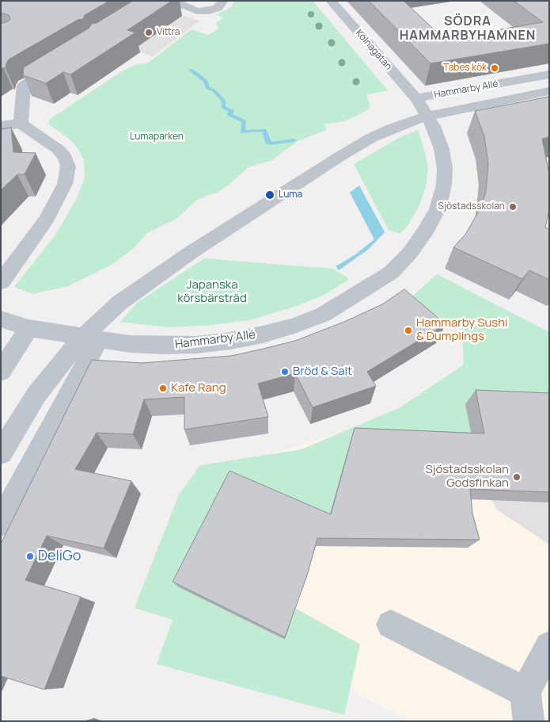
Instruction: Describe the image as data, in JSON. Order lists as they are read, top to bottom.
{
  "streets": {
    "street": ["Kölnagatan", "Hammarby Allé"]
  },
  "crossings": [
    ["Kölnagatan", "Hammarby Allé"]
  ],
  "districts": ["SÖDRA HAMMARBYHAMNEN"],
  "parks": ["Lumaparken", "Japanska körsbärsträd"],
  "places": [
    "Vittra",
    "Tabes kök",
    "Luma",
    "Sjöstadsskolan",
    "Hammarby Sushi & Dumplings",
    "Bröd & Salt",
    "Kafe Rang",
    "Sjöstadsskolan Godsfinkan",
    "DeliGo"
  ]
}
